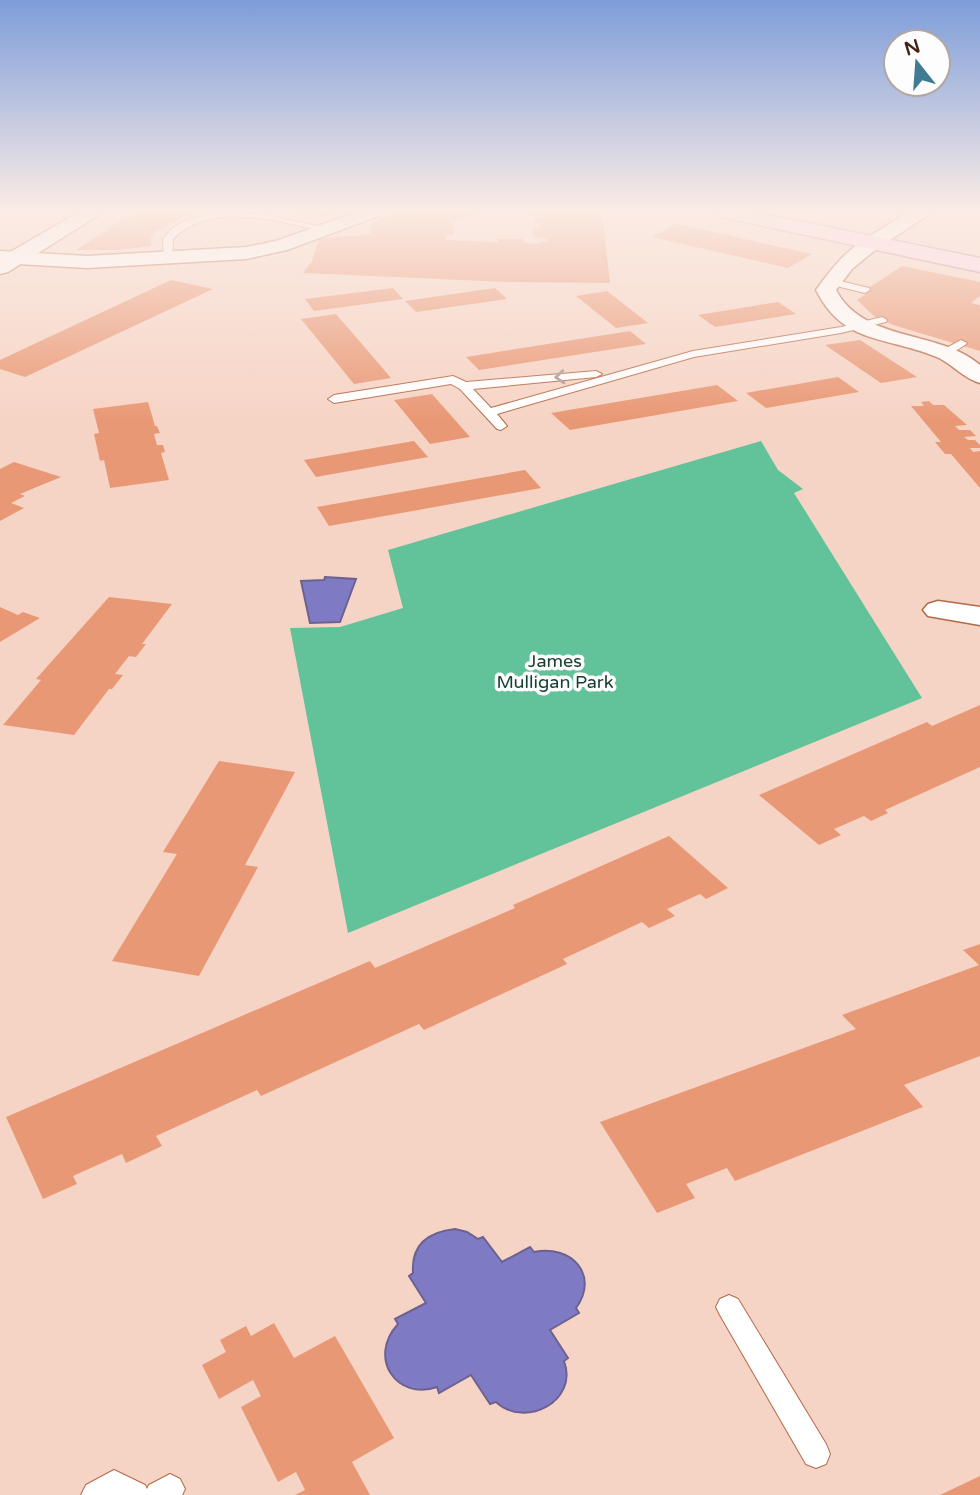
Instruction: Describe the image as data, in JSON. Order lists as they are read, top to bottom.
{
  "parks": ["James Mulligan Park"],
  "north": "top"
}
